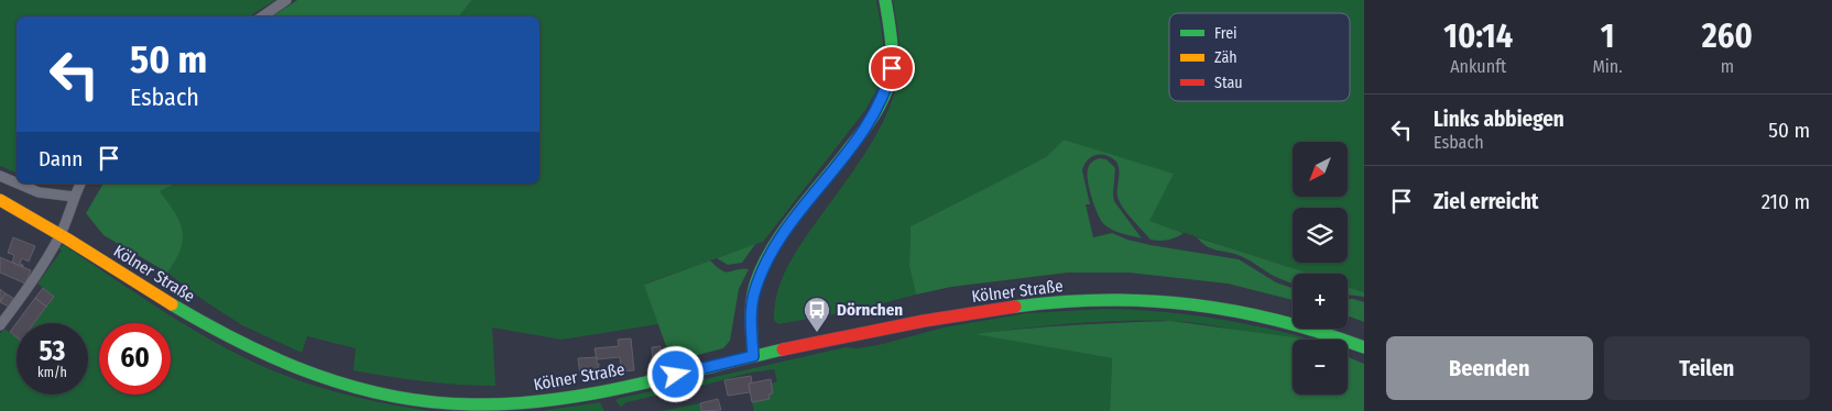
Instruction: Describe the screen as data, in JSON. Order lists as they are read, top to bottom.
{
  "streets": {
    "main road": ["Kölner Straße"]
  },
  "places": {
    "bus stop": ["Dörnchen"]
  },
  "legend": ["Frei", "Zäh", "Stau"],
  "north": "bottom left",
  "page": {
    "eta": [
      "10:14",
      "Ankunft",
      "1",
      "Min.",
      "260",
      "m"
    ],
    "turn": ["50 m", "Esbach"],
    "list": [
      {
        "name": "Links abbiegen",
        "note": "Esbach",
        "value": "50 m"
      },
      {
        "name": "Ziel erreicht",
        "value": "210 m"
      }
    ],
    "then": "Dann",
    "map_buttons": ["+", "−"],
    "speed": "53 km/h",
    "limit": "60",
    "buttons": ["Beenden", "Teilen"]
  }
}
